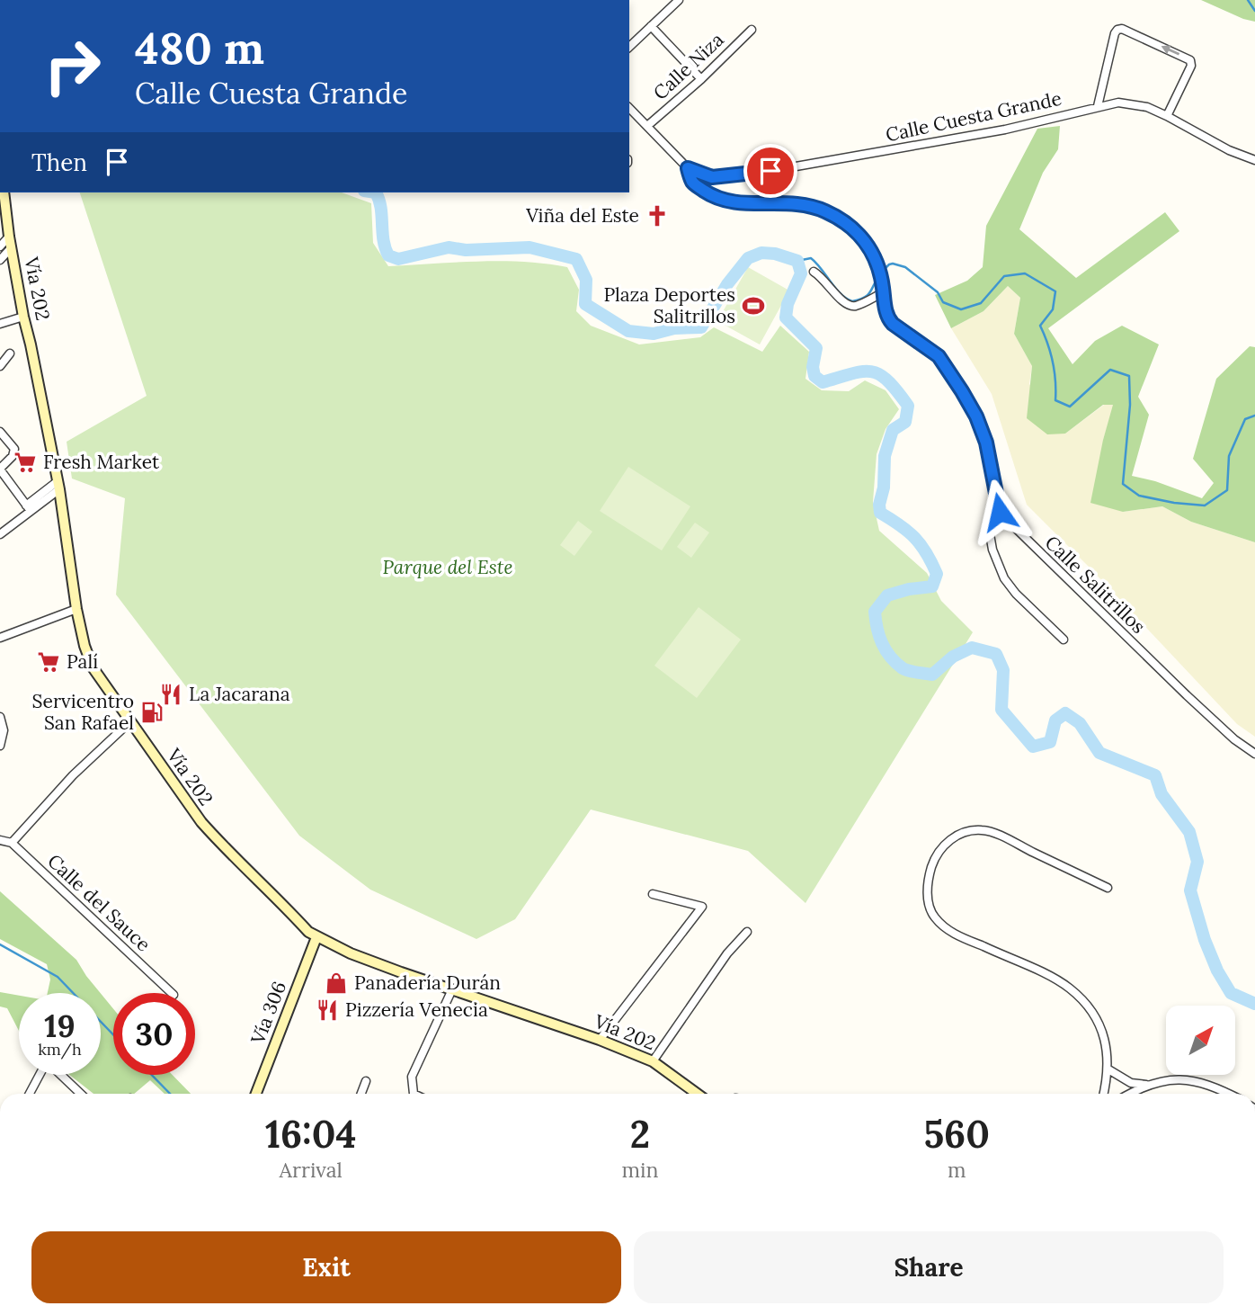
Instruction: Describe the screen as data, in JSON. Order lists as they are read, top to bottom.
{
  "streets": {
    "main road": ["Vía 202", "Vía 306"],
    "street": [
      "Calle Niza",
      "Calle Cuesta Grande",
      "Calle Salitrillos",
      "Calle del Sauce"
    ]
  },
  "crossings": [
    ["Vía 202", "Vía 306"]
  ],
  "parks": ["Parque del Este"],
  "places": {
    "church": ["Viña del Este"],
    "sports": ["Plaza Deportes Salitrillos"],
    "supermarket": ["Fresh Market", "Palí"],
    "restaurant": ["La Jacarana", "Pizzería Venecia"],
    "fuel station": ["Servicentro San Rafael"],
    "shop": ["Panadería Durán"]
  },
  "north": "top right",
  "page": {
    "turn": ["480 m", "Calle Cuesta Grande"],
    "then": "Then",
    "speed": "19 km/h",
    "limit": "30",
    "eta": [
      "16:04",
      "Arrival",
      "2",
      "min",
      "560",
      "m"
    ],
    "buttons": ["Exit", "Share"]
  }
}
